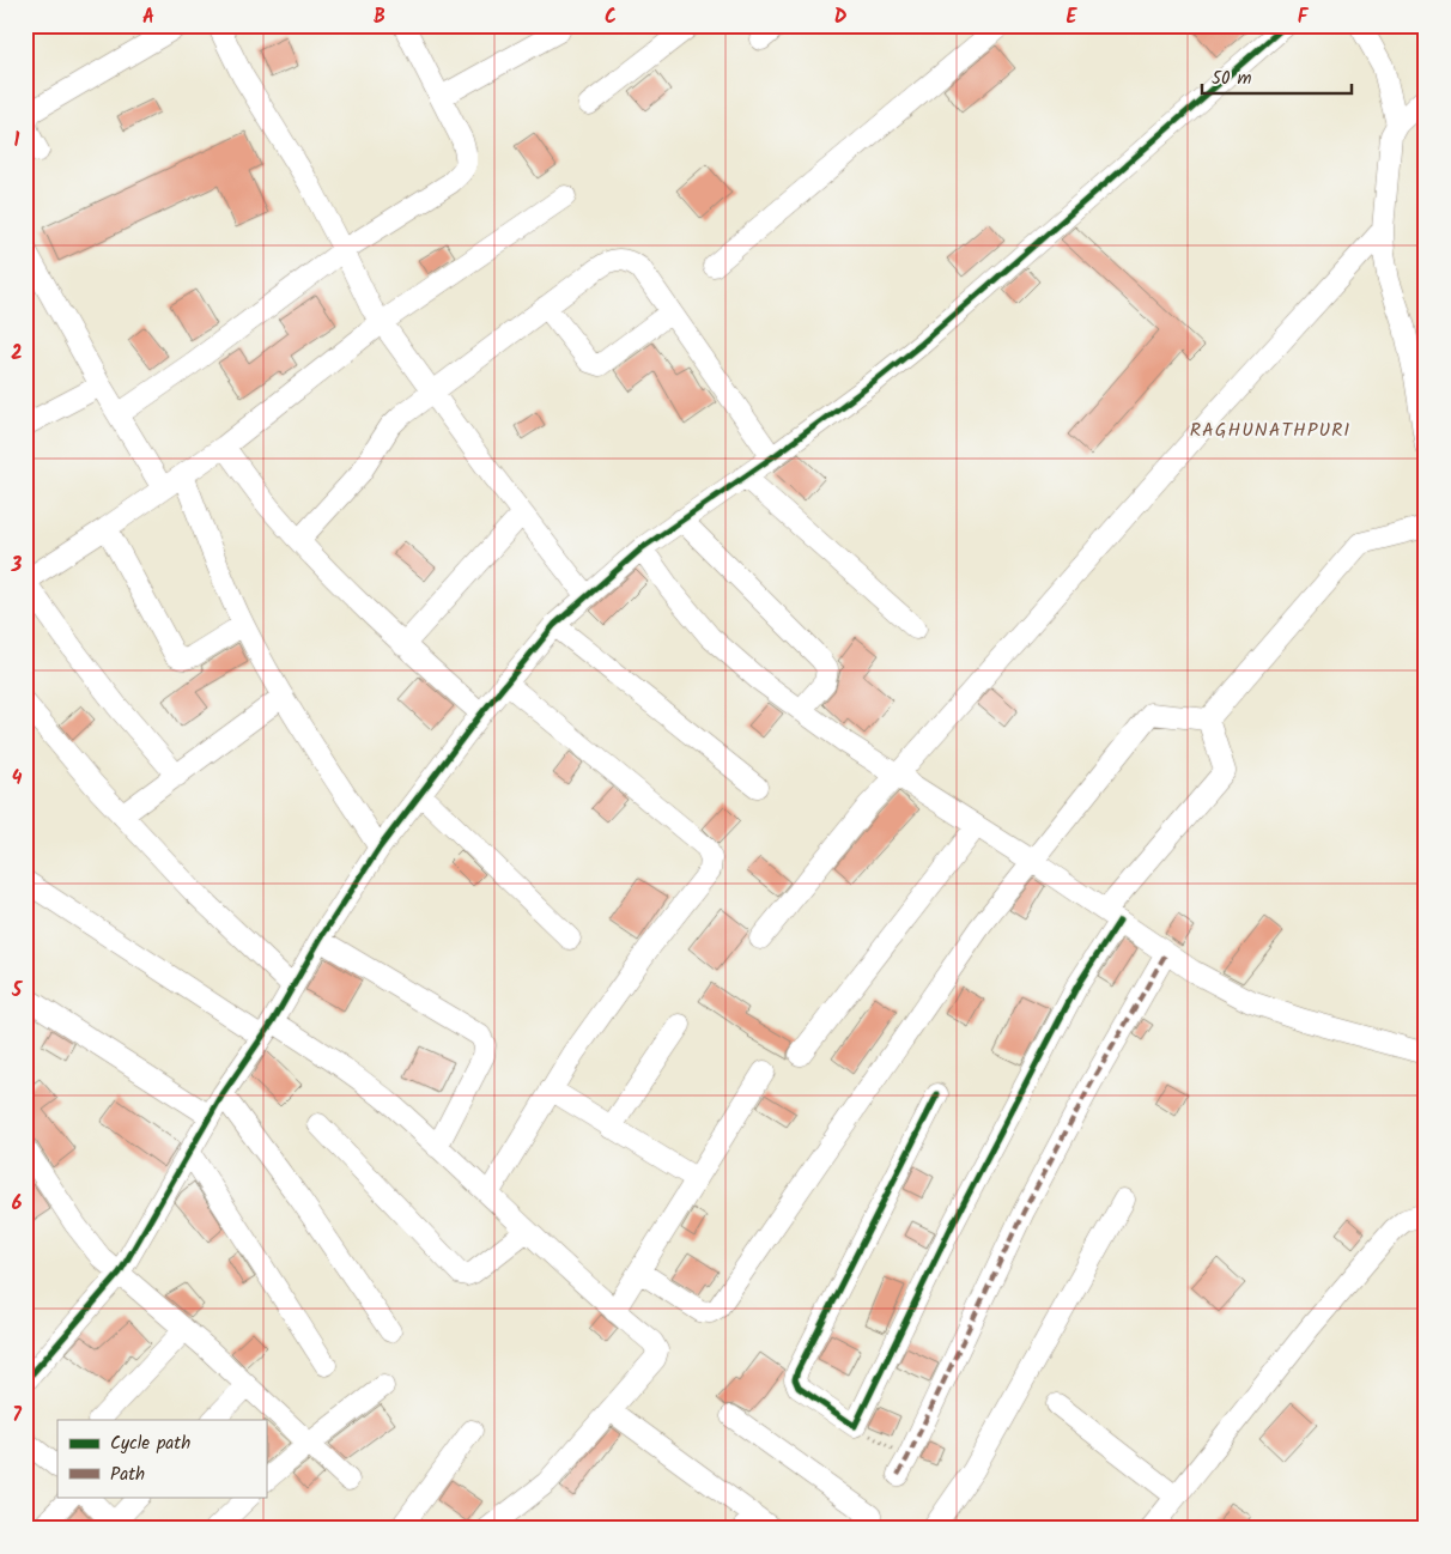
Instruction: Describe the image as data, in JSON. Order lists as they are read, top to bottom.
{
  "districts": ["RAGHUNATHPURI"],
  "legend": ["Cycle path", "Path"],
  "scale_bar": "50 m",
  "grid": {
    "columns": [
      "A",
      "B",
      "C",
      "D",
      "E",
      "F"
    ],
    "rows": [
      "1",
      "2",
      "3",
      "4",
      "5",
      "6",
      "7"
    ]
  }
}
